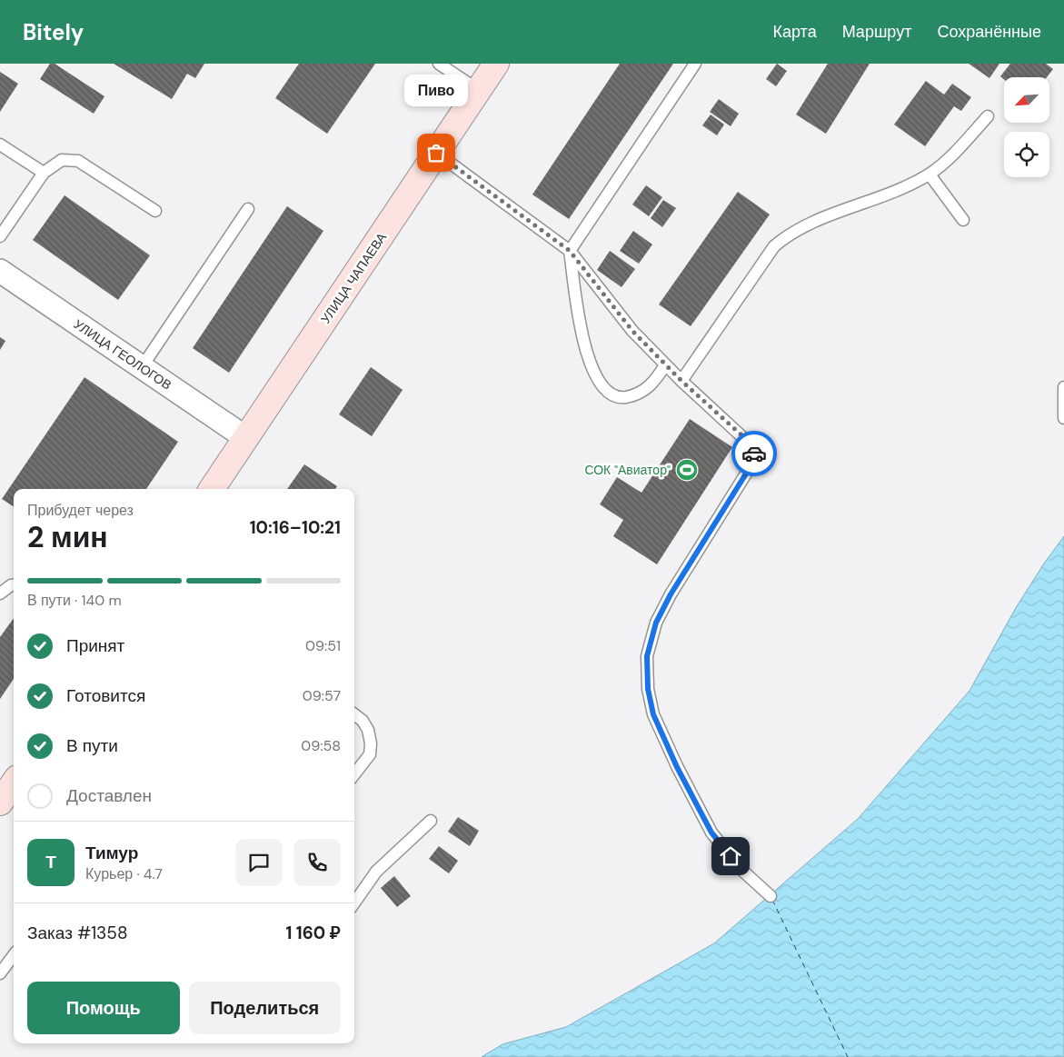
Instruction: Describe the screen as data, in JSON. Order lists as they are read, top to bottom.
{
  "streets": {
    "main road": ["УЛИЦА ЧАПАЕВА"],
    "street": ["УЛИЦА ГЕОЛОГОВ"]
  },
  "crossings": [
    ["УЛИЦА ЧАПАЕВА", "УЛИЦА ГЕОЛОГОВ"]
  ],
  "places": {
    "other": ["Пиво"],
    "sports": ["СОК \"Авиатор\""]
  },
  "north": "bottom left",
  "page": {
    "header": "Bitely",
    "nav": ["Карта", "Маршрут", "Сохранённые"],
    "bubble": "Пиво",
    "heading": ["2 мин", "Прибудет через", "10:16–10:21"],
    "panel": [
      "Тимур",
      "Курьер · 4.7",
      "Заказ #1358",
      "1 160 ₽"
    ],
    "bar": "В пути · 140 m",
    "list": [
      ["Принят", "09:51"],
      ["Готовится", "09:57"],
      ["В пути", "09:58"],
      "Доставлен"
    ],
    "round": "Т",
    "buttons": ["Помощь", "Поделиться"]
  }
}
